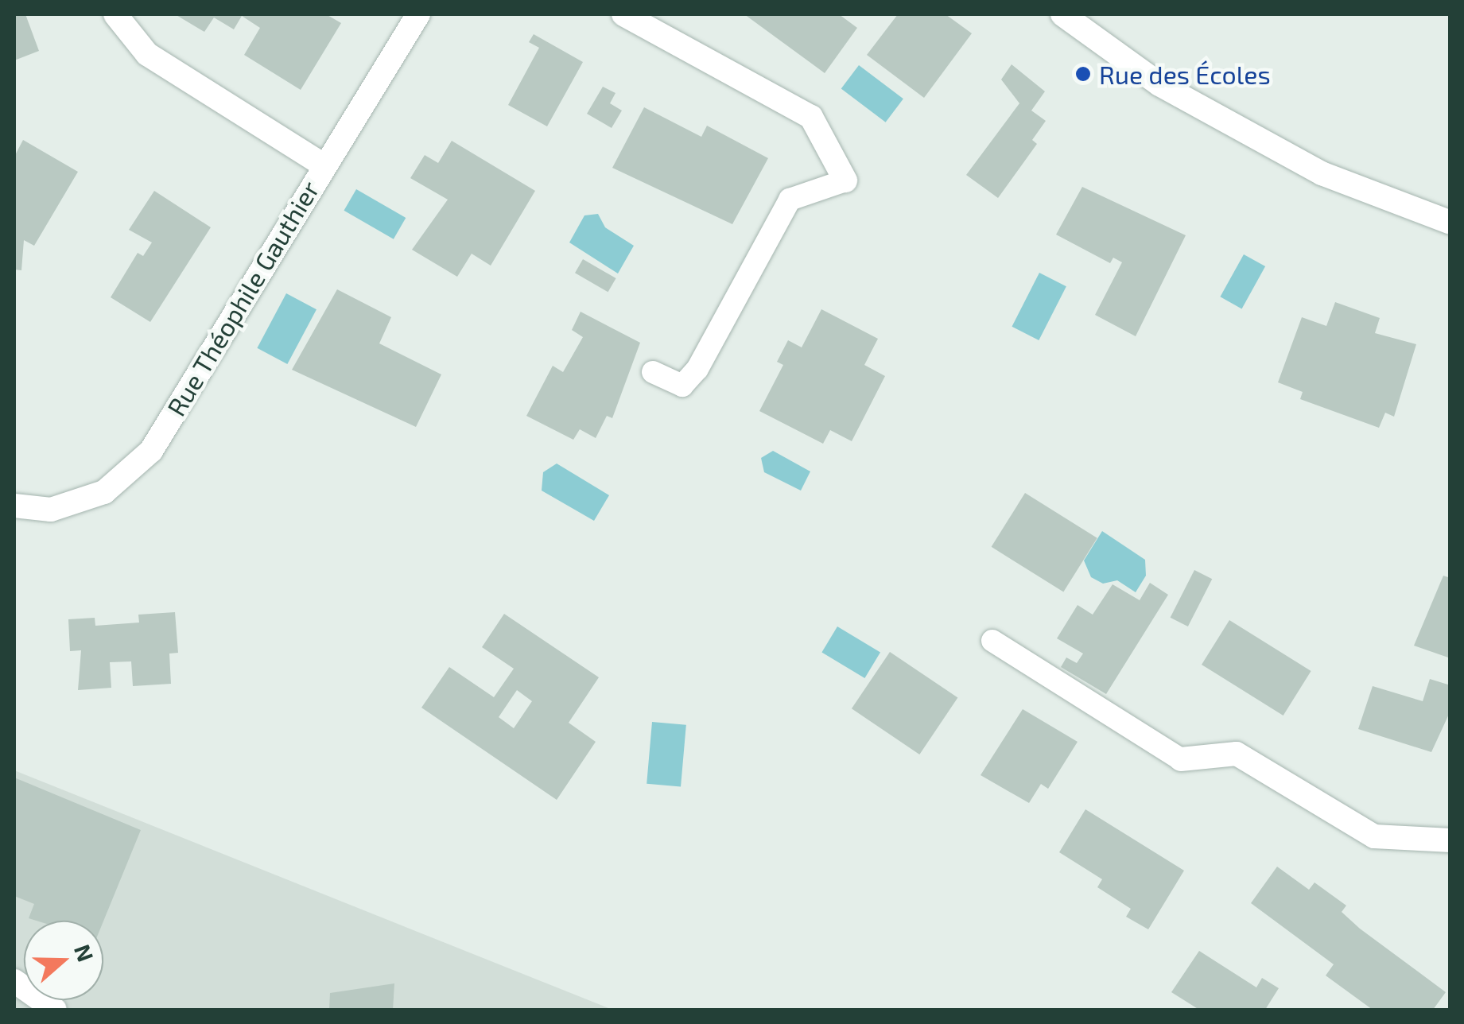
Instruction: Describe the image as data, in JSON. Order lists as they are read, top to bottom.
{
  "streets": {
    "street": ["Rue Théophile Gauthier"]
  },
  "places": ["Rue des Écoles"],
  "north": "right"
}
